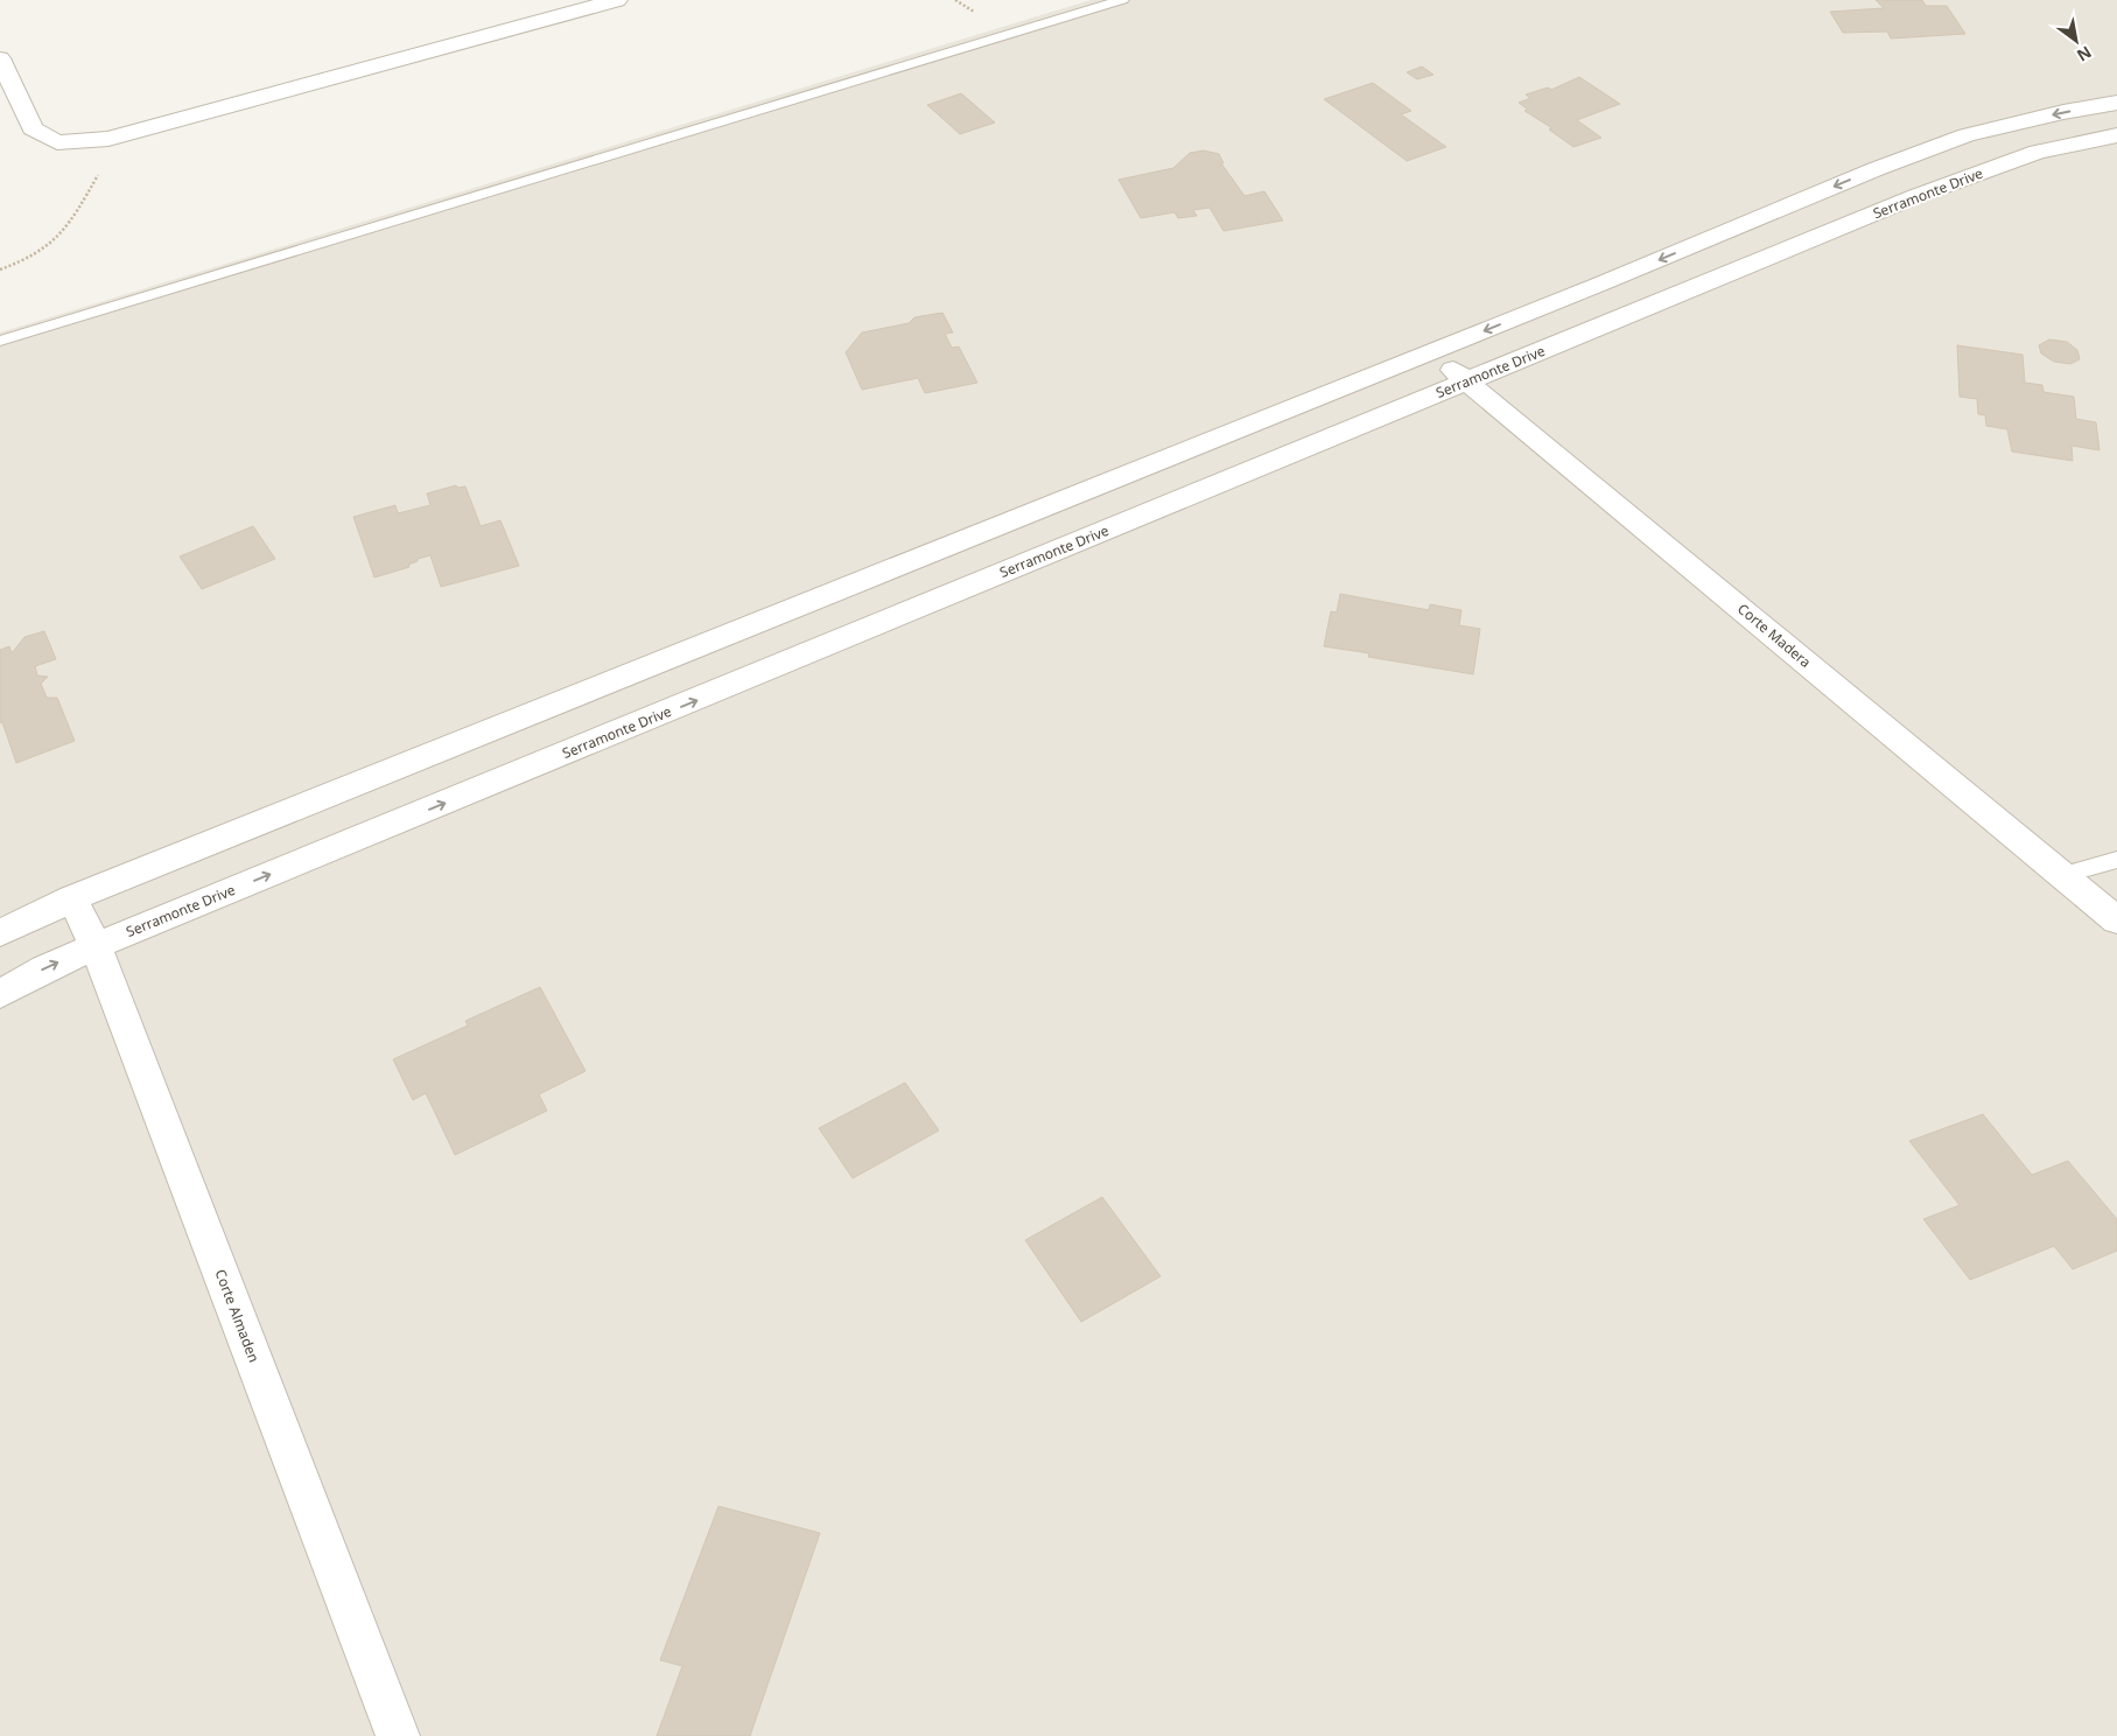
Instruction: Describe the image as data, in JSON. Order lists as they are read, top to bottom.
{
  "streets": {
    "street": ["Serramonte Drive", "Corte Madera", "Corte Almaden"]
  },
  "crossings": [
    ["Serramonte Drive", "Corte Madera"],
    ["Serramonte Drive", "Corte Almaden"]
  ],
  "north": "bottom right"
}
